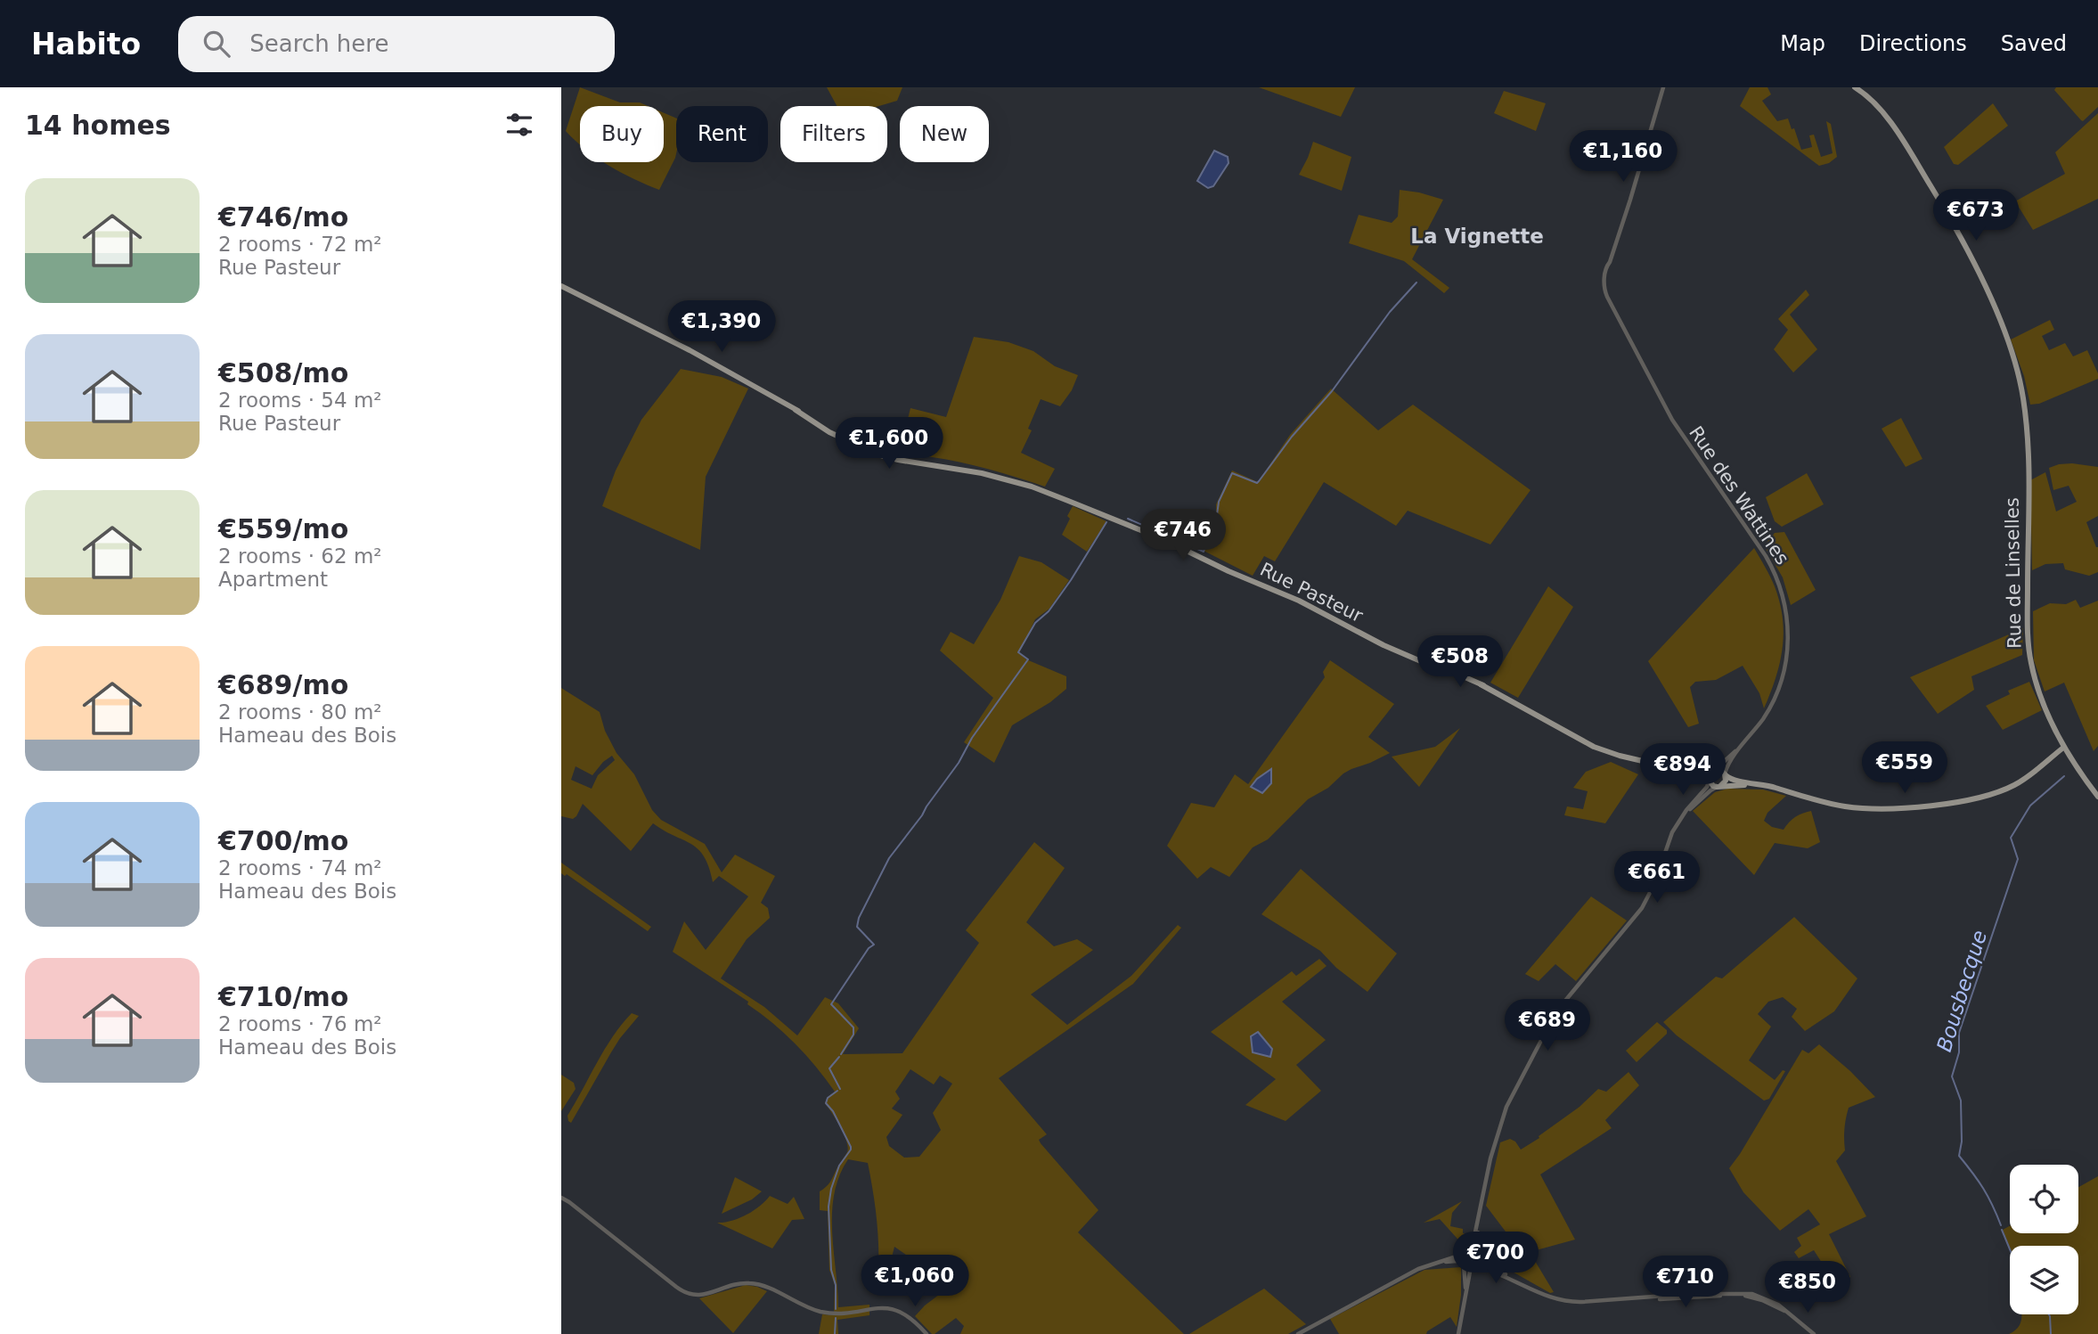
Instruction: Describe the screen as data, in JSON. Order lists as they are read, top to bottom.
{
  "streets": {
    "main road": ["Rue de Linselles", "Rue Pasteur"],
    "street": ["Rue des Wattines"]
  },
  "crossings": [
    ["Rue des Wattines", "Rue Pasteur"]
  ],
  "districts": ["La Vignette"],
  "water": ["Bousbecque"],
  "page": {
    "header": "Habito",
    "search": "Search here",
    "nav": ["Map", "Directions", "Saved"],
    "heading": "14 homes",
    "chip": [
      "Buy",
      "Rent",
      "Filters",
      "New"
    ],
    "price": [
      "€1,160",
      "€673",
      "€1,390",
      "€1,600",
      "€746",
      "€508",
      "€559",
      "€894",
      "€661",
      "€689",
      "€700",
      "€1,060",
      "€710",
      "€850"
    ],
    "list": [
      {
        "name": "€746/mo",
        "note": "2 rooms · 72 m² · Rue Pasteur"
      },
      {
        "name": "€508/mo",
        "note": "2 rooms · 54 m² · Rue Pasteur"
      },
      {
        "name": "€559/mo",
        "note": "2 rooms · 62 m² · Apartment"
      },
      {
        "name": "€689/mo",
        "note": "2 rooms · 80 m² · Hameau des Bois"
      },
      {
        "name": "€700/mo",
        "note": "2 rooms · 74 m² · Hameau des Bois"
      },
      {
        "name": "€710/mo",
        "note": "2 rooms · 76 m² · Hameau des Bois"
      }
    ]
  }
}
